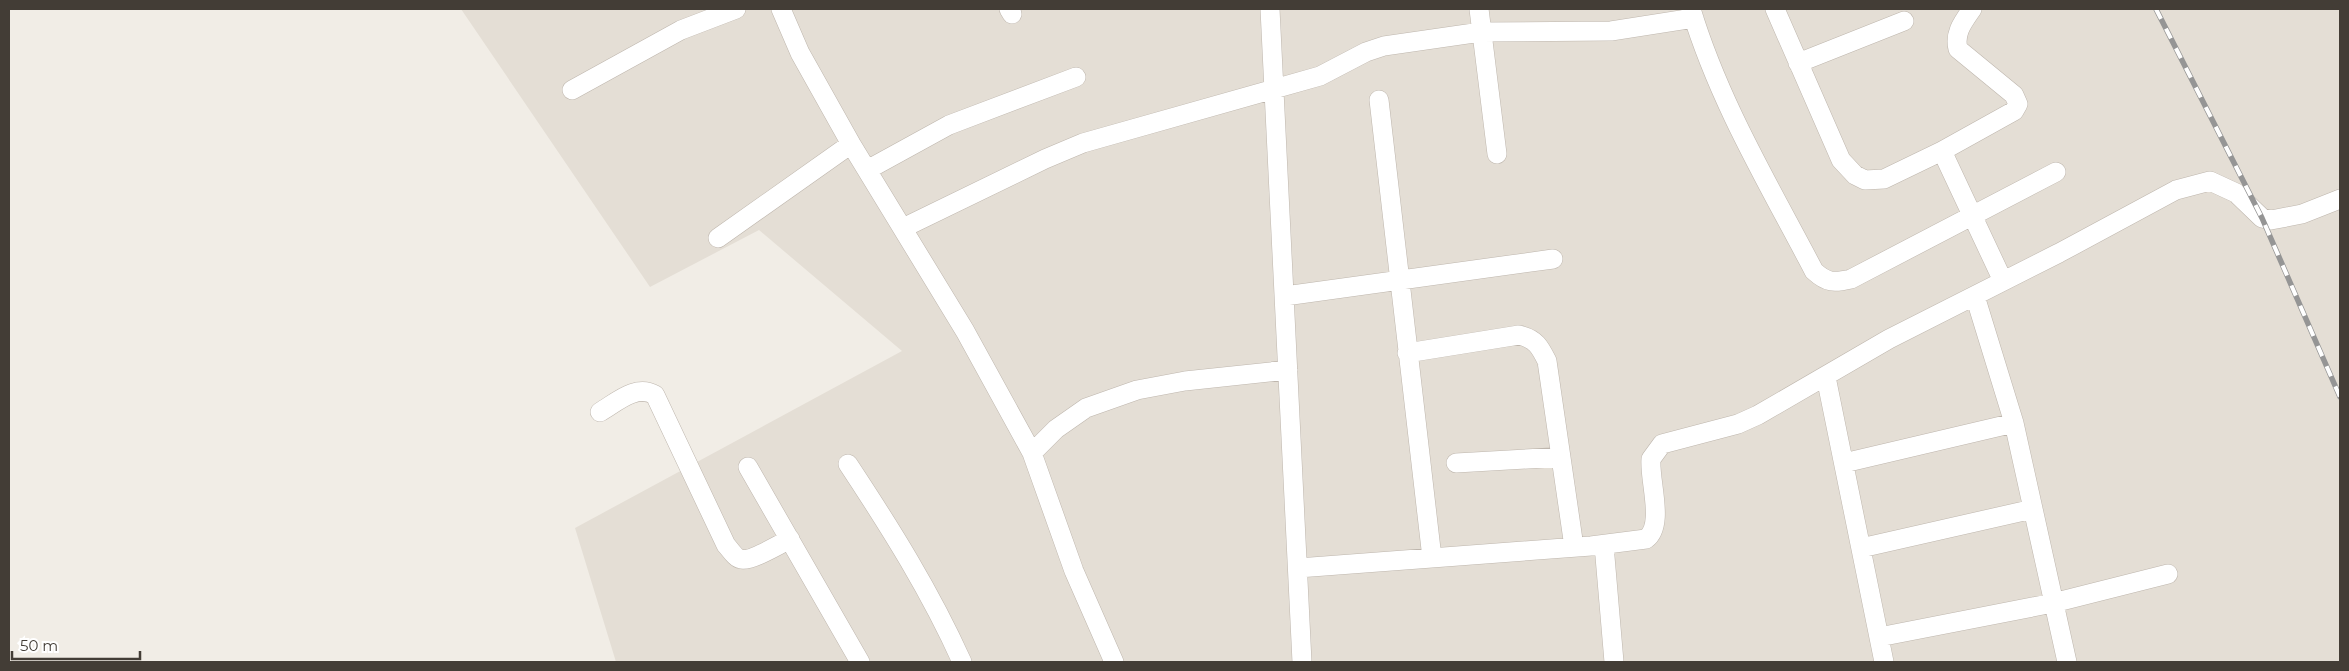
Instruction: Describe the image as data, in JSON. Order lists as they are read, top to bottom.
{
  "scale_bar": "50 m"
}
